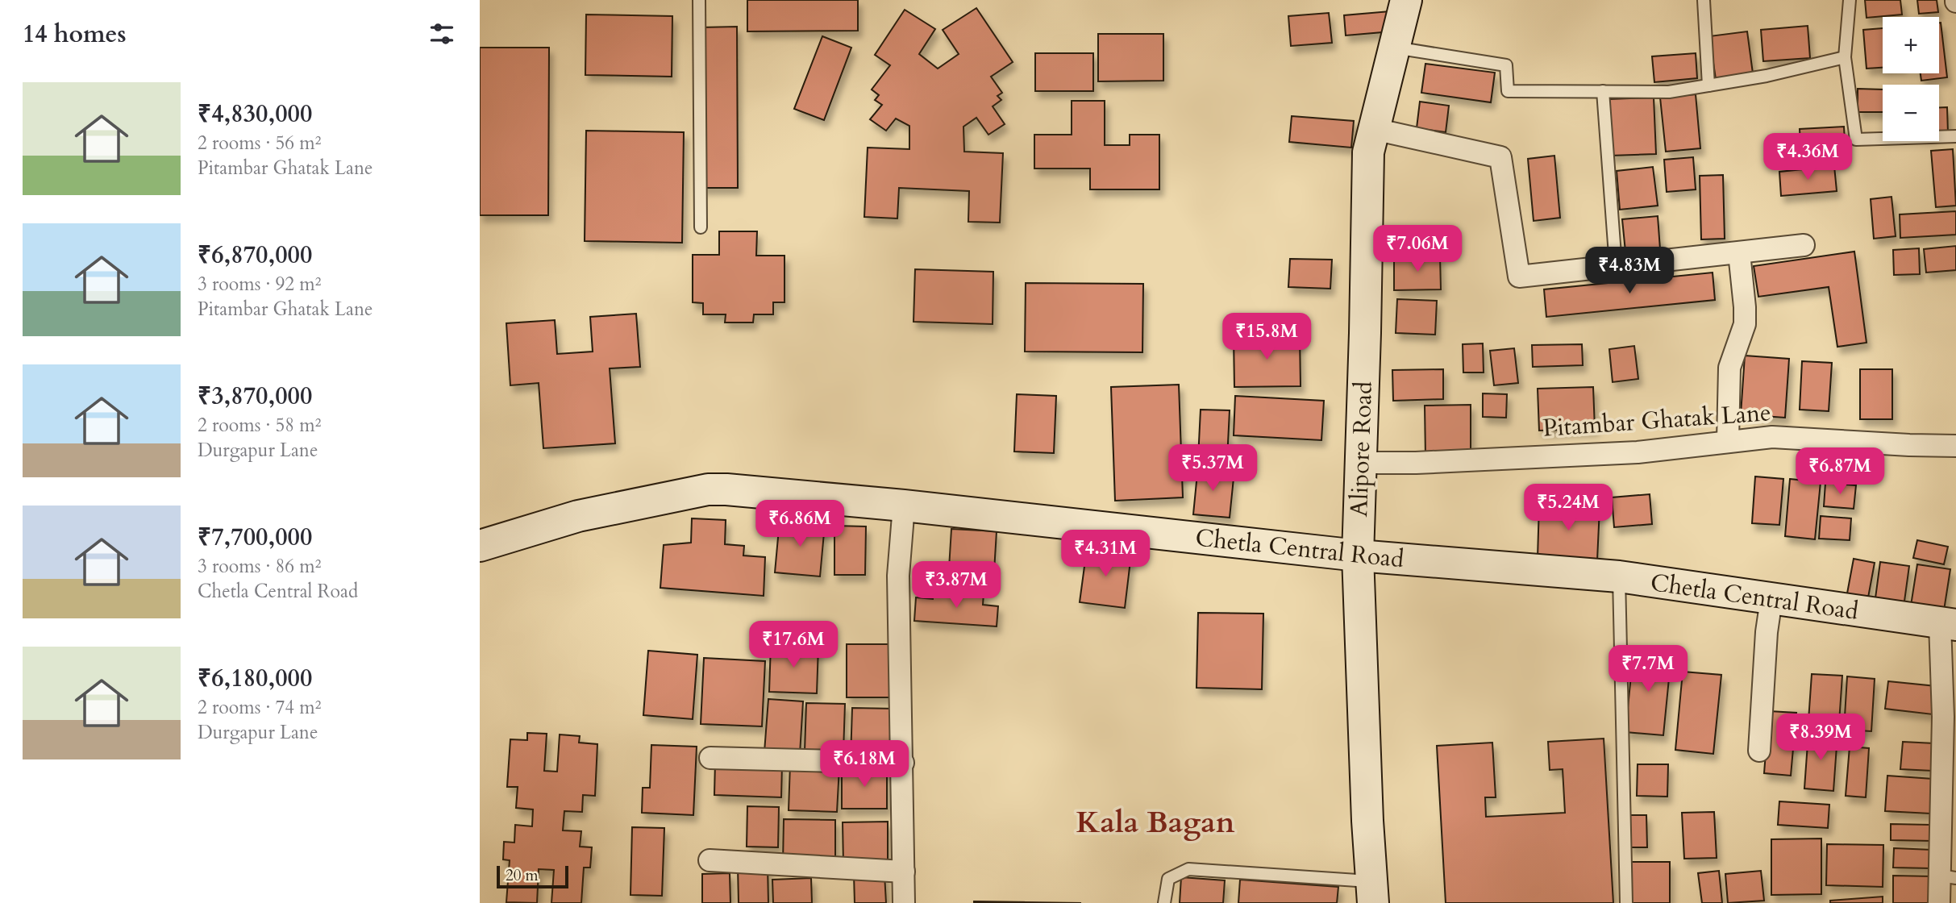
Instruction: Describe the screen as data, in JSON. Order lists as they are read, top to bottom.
{
  "streets": {
    "main road": ["Alipore Road", "Chetla Central Road"],
    "street": ["Pitambar Ghatak Lane"]
  },
  "crossings": [
    ["Pitambar Ghatak Lane", "Alipore Road"],
    ["Alipore Road", "Chetla Central Road"]
  ],
  "districts": ["Kala Bagan"],
  "scale_bar": "20 m",
  "page": {
    "heading": "14 homes",
    "map_buttons": ["+", "−"],
    "list": [
      {
        "name": "₹4,830,000",
        "note": "2 rooms · 56 m² · Pitambar Ghatak Lane"
      },
      {
        "name": "₹6,870,000",
        "note": "3 rooms · 92 m² · Pitambar Ghatak Lane"
      },
      {
        "name": "₹3,870,000",
        "note": "2 rooms · 58 m² · Durgapur Lane"
      },
      {
        "name": "₹7,700,000",
        "note": "3 rooms · 86 m² · Chetla Central Road"
      },
      {
        "name": "₹6,180,000",
        "note": "2 rooms · 74 m² · Durgapur Lane"
      }
    ],
    "price": [
      "₹4.36M",
      "₹7.06M",
      "₹4.83M",
      "₹15.8M",
      "₹5.37M",
      "₹6.87M",
      "₹5.24M",
      "₹6.86M",
      "₹4.31M",
      "₹3.87M",
      "₹17.6M",
      "₹7.7M",
      "₹8.39M",
      "₹6.18M"
    ],
    "scale": "20 m"
  }
}
